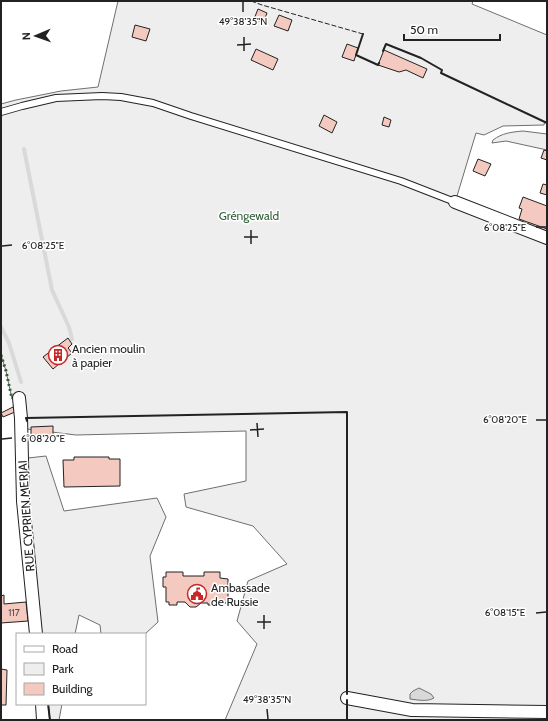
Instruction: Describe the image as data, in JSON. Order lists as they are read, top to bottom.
{
  "streets": {
    "street": ["RUE CYPRIEN MERJAI"]
  },
  "parks": ["Gréngewald"],
  "places": {
    "building": ["Ancien moulin à papier"],
    "public building": ["Ambassade de Russie"]
  },
  "house_numbers": ["117"],
  "legend": ["Road", "Park", "Building"],
  "scale_bar": "50 m",
  "north": "left",
  "coordinates": [
    "49°38'35\"N",
    "6°08'25\"E",
    "6°08'20\"E",
    "6°08'15\"E"
  ]
}
